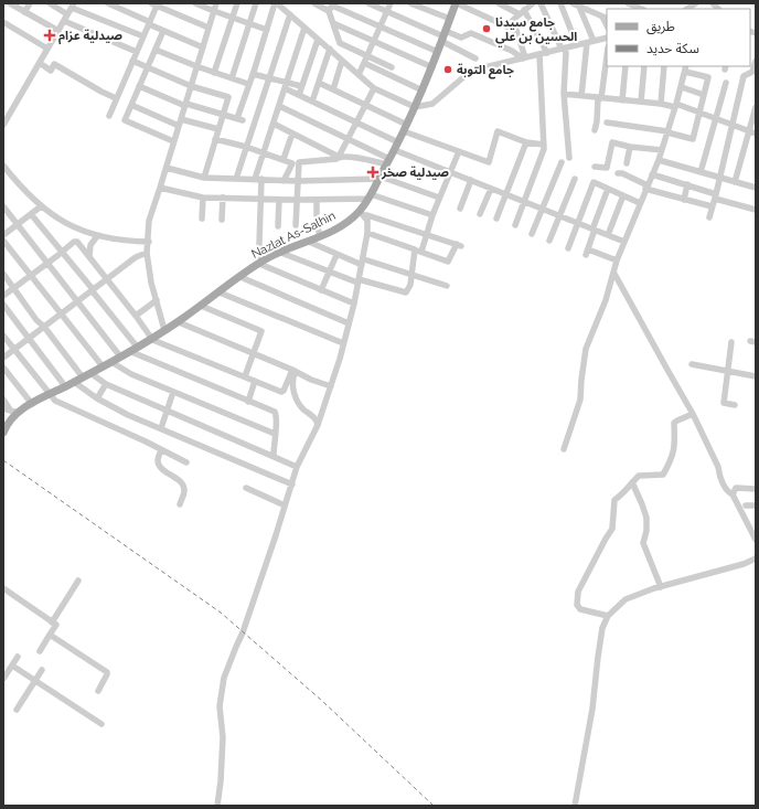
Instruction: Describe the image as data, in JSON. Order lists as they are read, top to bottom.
{
  "streets": {
    "main road": ["Nazlat As-Salhin"]
  },
  "places": {
    "other": ["جامع سيدنا الحسين بن علي", "جامع التوبة"],
    "health": ["صيدلية عزام", "صيدلية صخر"]
  },
  "legend": ["طريق", "سكة حديد"]
}
